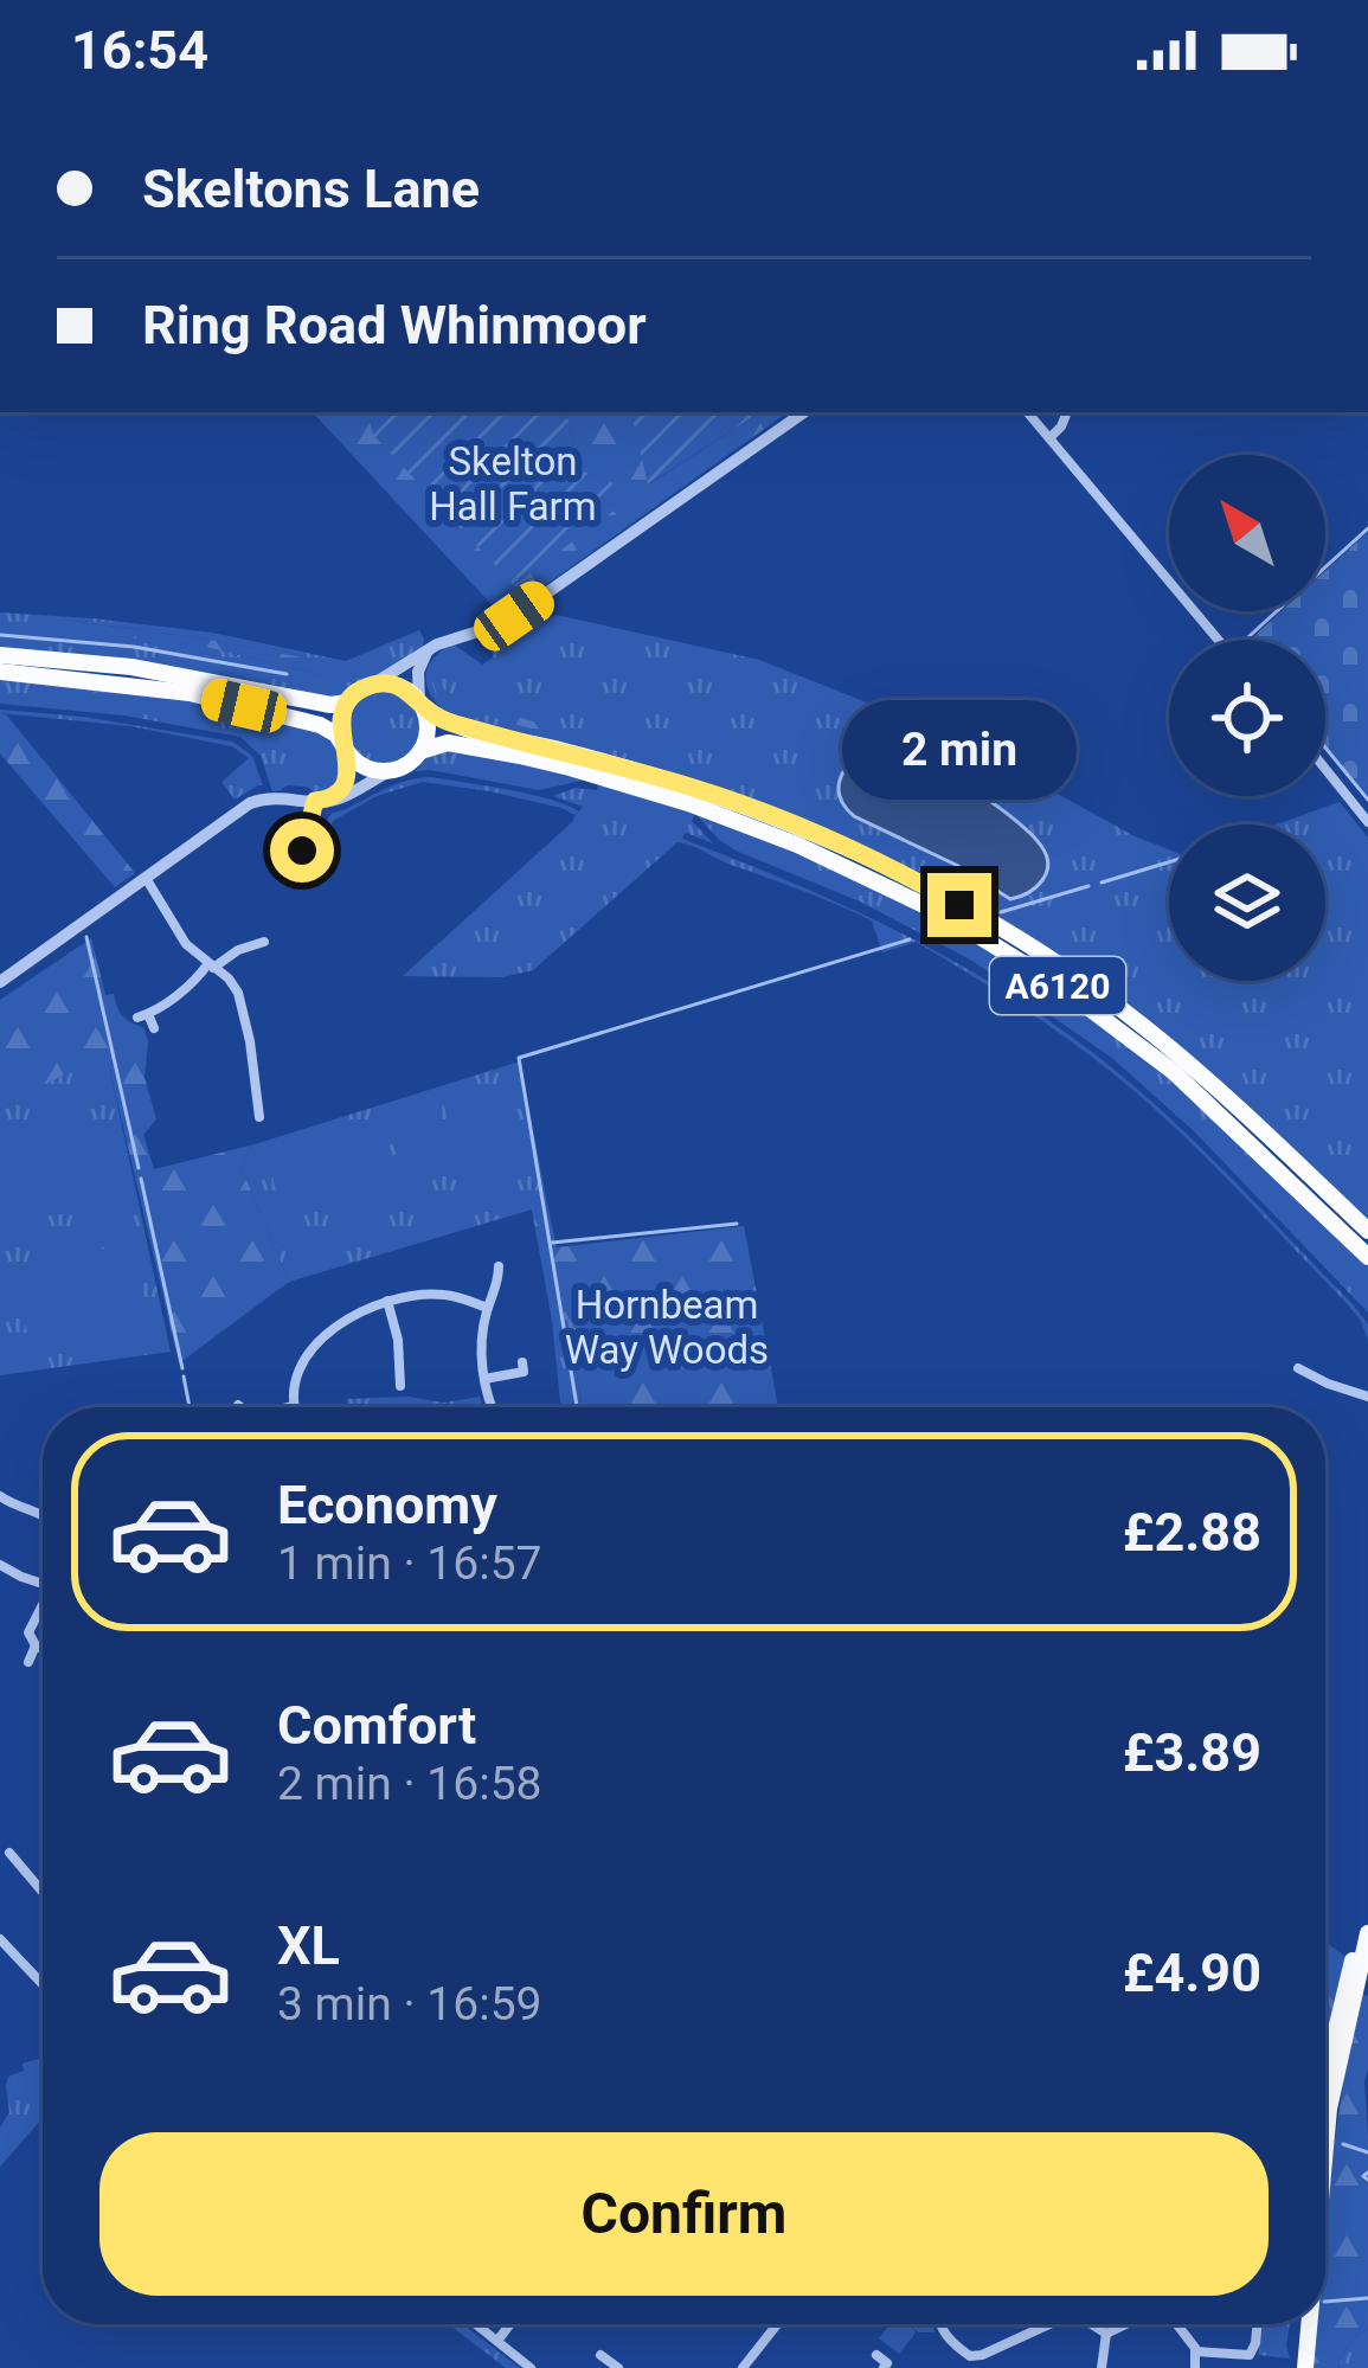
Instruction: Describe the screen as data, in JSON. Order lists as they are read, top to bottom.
{
  "streets": {
    "highway": ["A6120"]
  },
  "parks": ["Skelton Hall Farm", "Hornbeam Way Woods"],
  "north": "top left",
  "page": {
    "status": "16:54",
    "banner": ["Skeltons Lane", "Ring Road Whinmoor"],
    "bubble": "2 min",
    "list": [
      {
        "name": "Economy",
        "note": "1 min · 16:57",
        "value": "£2.88"
      },
      {
        "name": "Comfort",
        "note": "2 min · 16:58",
        "value": "£3.89"
      },
      {
        "name": "XL",
        "note": "3 min · 16:59",
        "value": "£4.90"
      }
    ],
    "buttons": "Confirm"
  }
}
